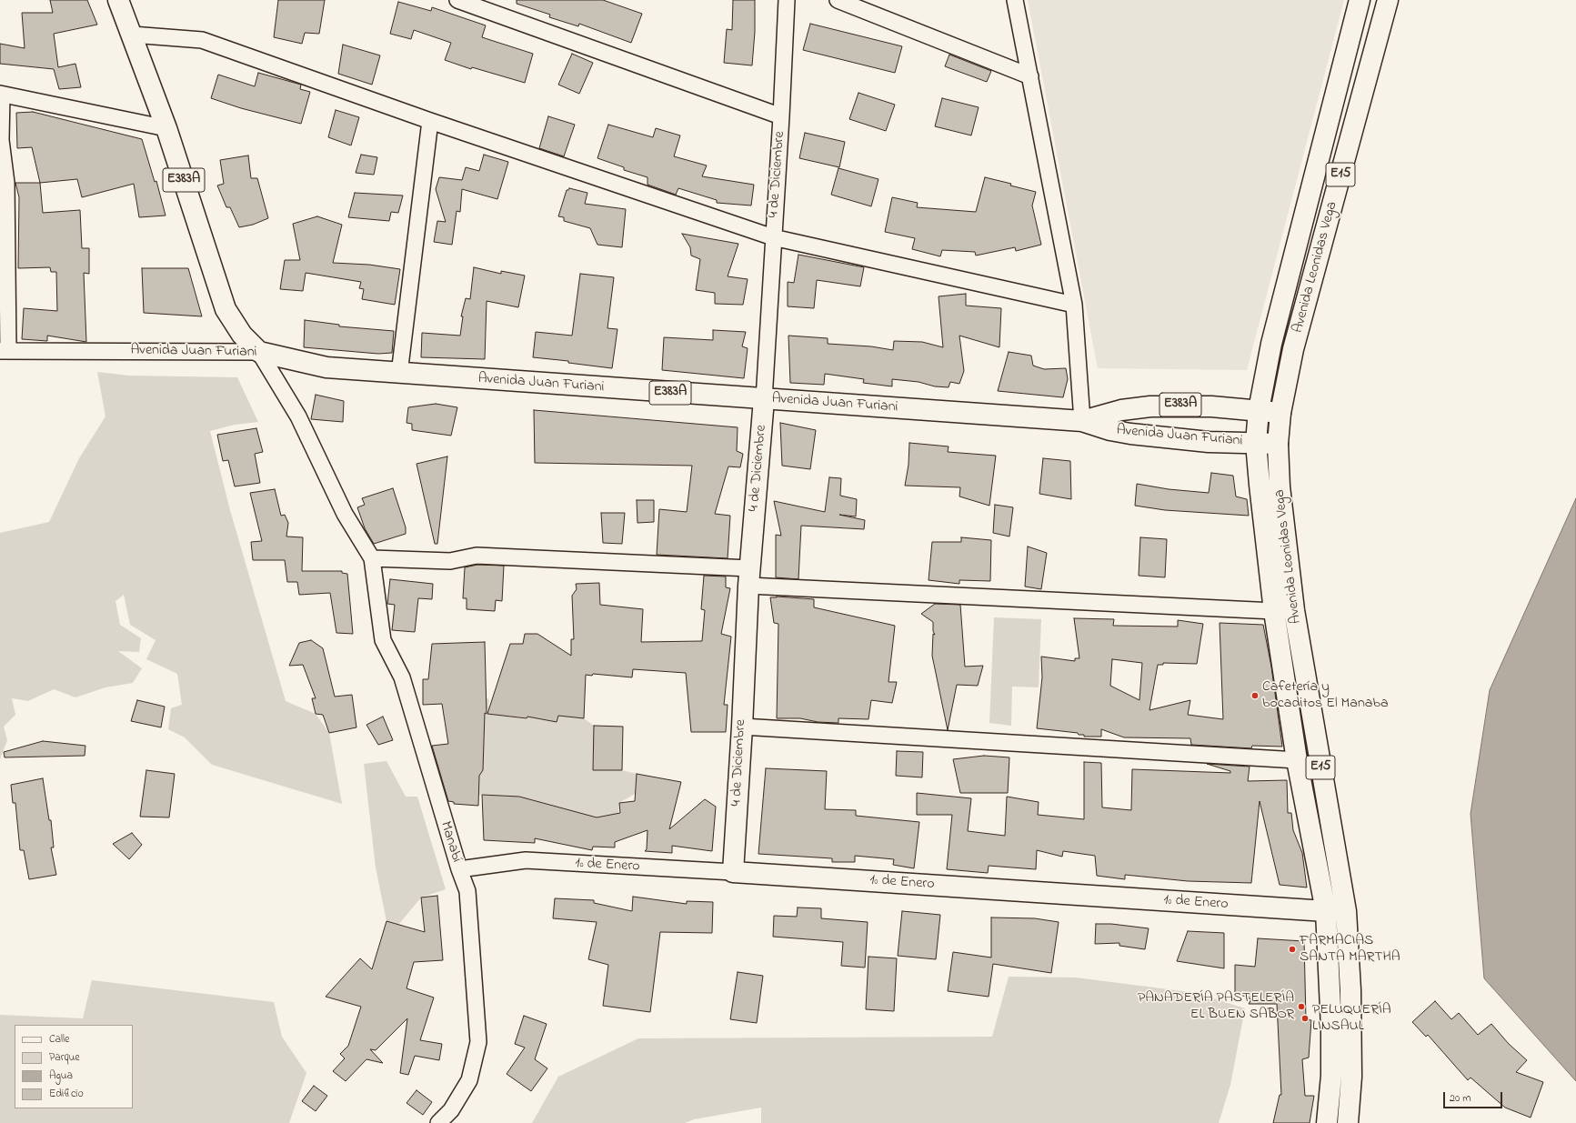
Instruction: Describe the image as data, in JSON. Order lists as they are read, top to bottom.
{
  "streets": {
    "main road": [
      "4 de Diciembre",
      "E15",
      "E383A",
      "Avenida Leonidas Vega",
      "Avenida Juan Furiani",
      "1º de Enero"
    ],
    "street": ["Manabí"]
  },
  "crossings": [
    ["4 de Diciembre", "Avenida Juan Furiani"],
    ["4 de Diciembre", "1º de Enero"],
    ["E383A", "Avenida Juan Furiani"],
    ["Avenida Leonidas Vega", "Avenida Juan Furiani"],
    ["Avenida Leonidas Vega", "1º de Enero"],
    ["Manabí", "1º de Enero"]
  ],
  "places": [
    "Cafetería y bocaditos El Manaba",
    "FARMACIAS SANTA MARTHA",
    "PANADERÍA PASTELERÍA EL BUEN SABOR",
    "PELUQUERÍA LINSAUL"
  ],
  "legend": [
    "Calle",
    "Parque",
    "Agua",
    "Edificio"
  ],
  "scale_bar": "20 m"
}
